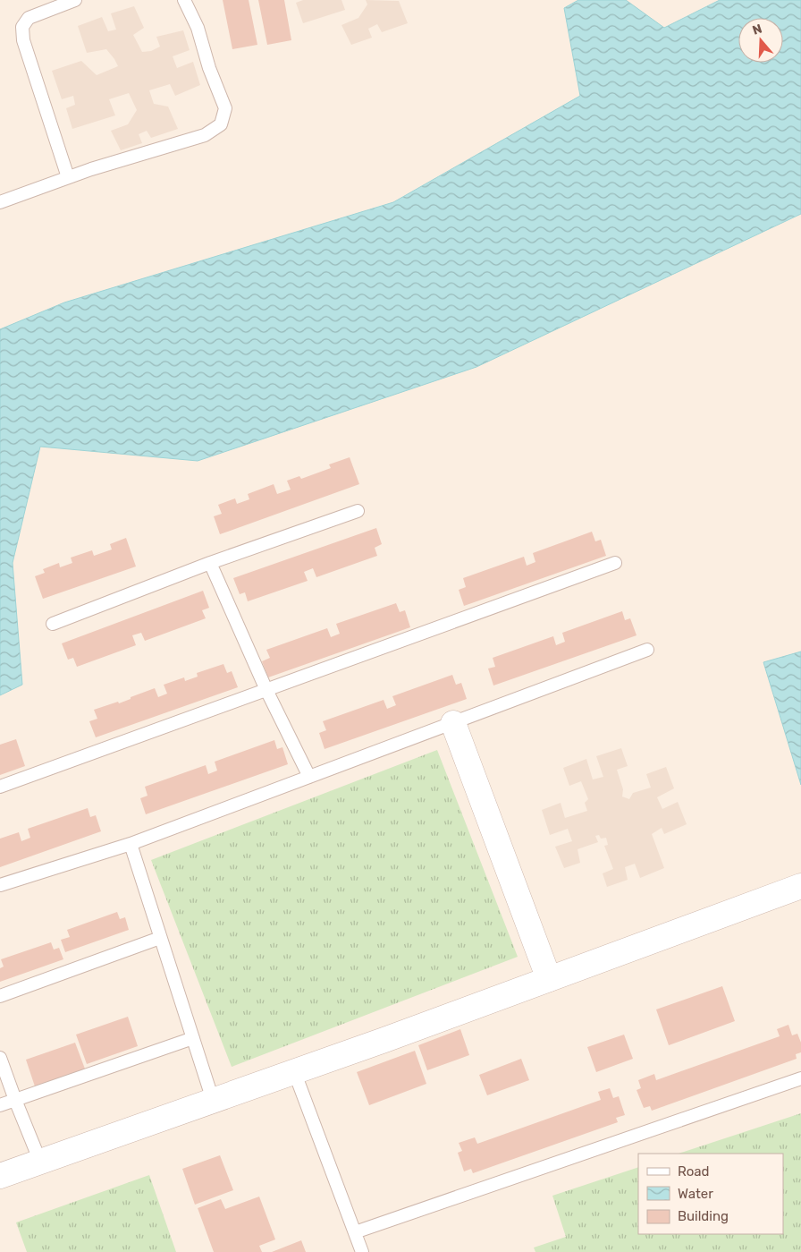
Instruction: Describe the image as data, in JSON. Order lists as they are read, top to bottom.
{
  "legend": ["Road", "Water", "Building"],
  "north": "top"
}
